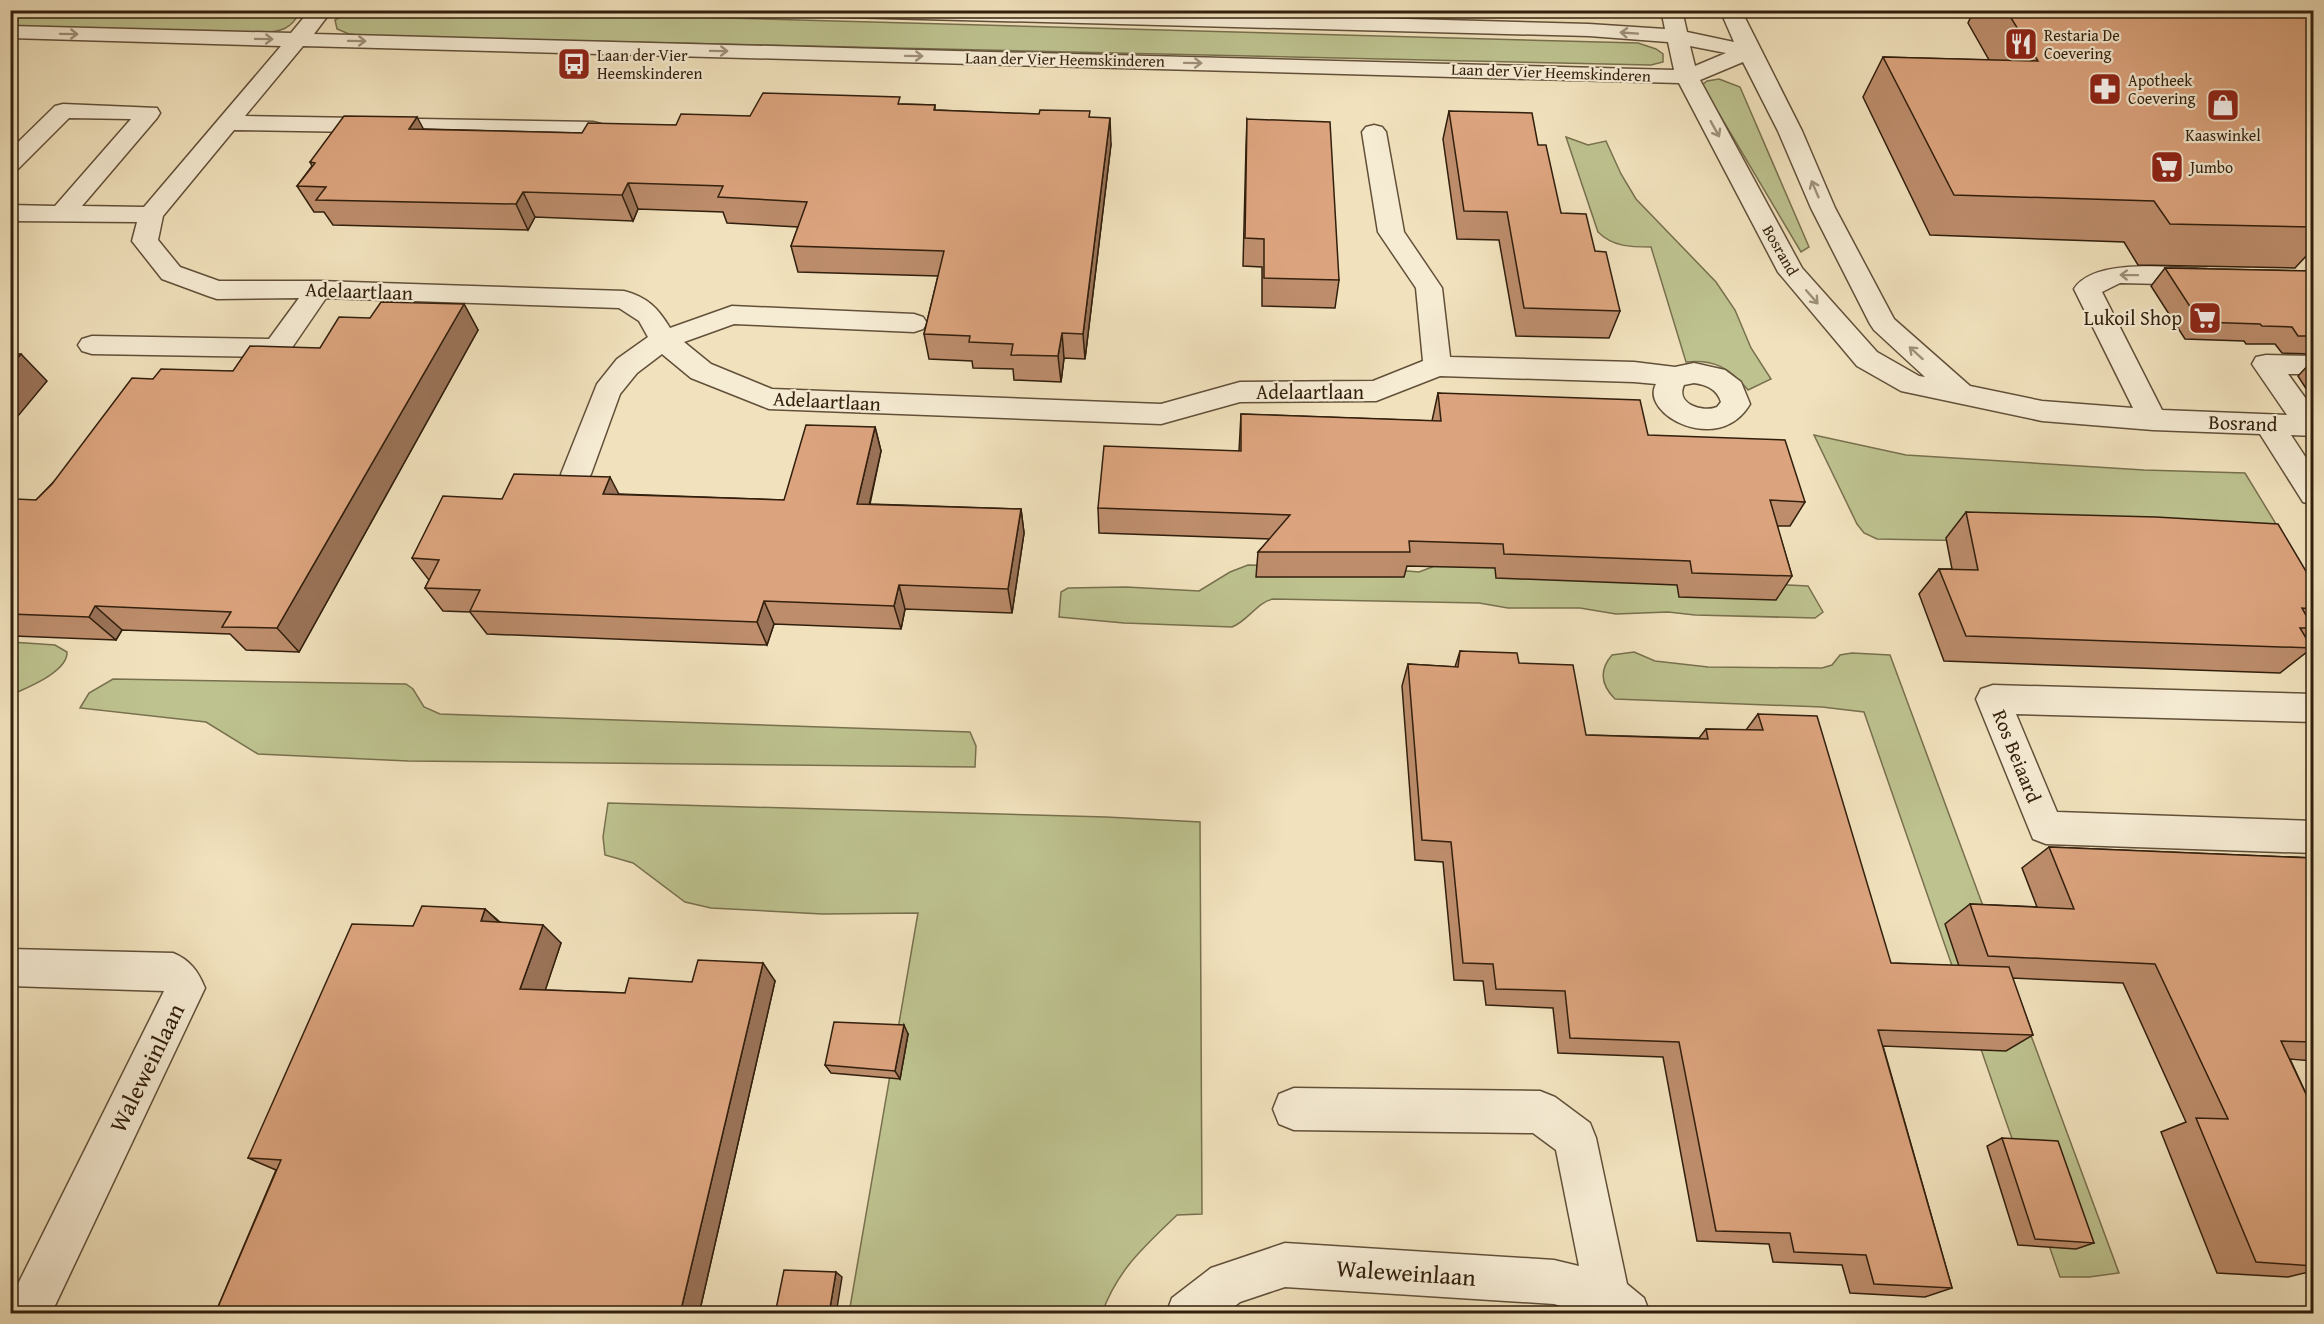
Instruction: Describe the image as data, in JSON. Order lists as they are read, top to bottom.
{
  "streets": {
    "street": [
      "Laan der Vier Heemskinderen",
      "Bosrand",
      "Adelaartlaan",
      "Ros Beiaard",
      "Waleweinlaan"
    ]
  },
  "crossings": [
    ["Laan der Vier Heemskinderen", "Bosrand"]
  ],
  "places": {
    "restaurant": ["Restaria De Coevering"],
    "bus stop": ["Laan der Vier Heemskinderen"],
    "pharmacy": ["Apotheek Coevering"],
    "shop": ["Kaaswinkel"],
    "supermarket": ["Jumbo", "Lukoil Shop"]
  }
}
